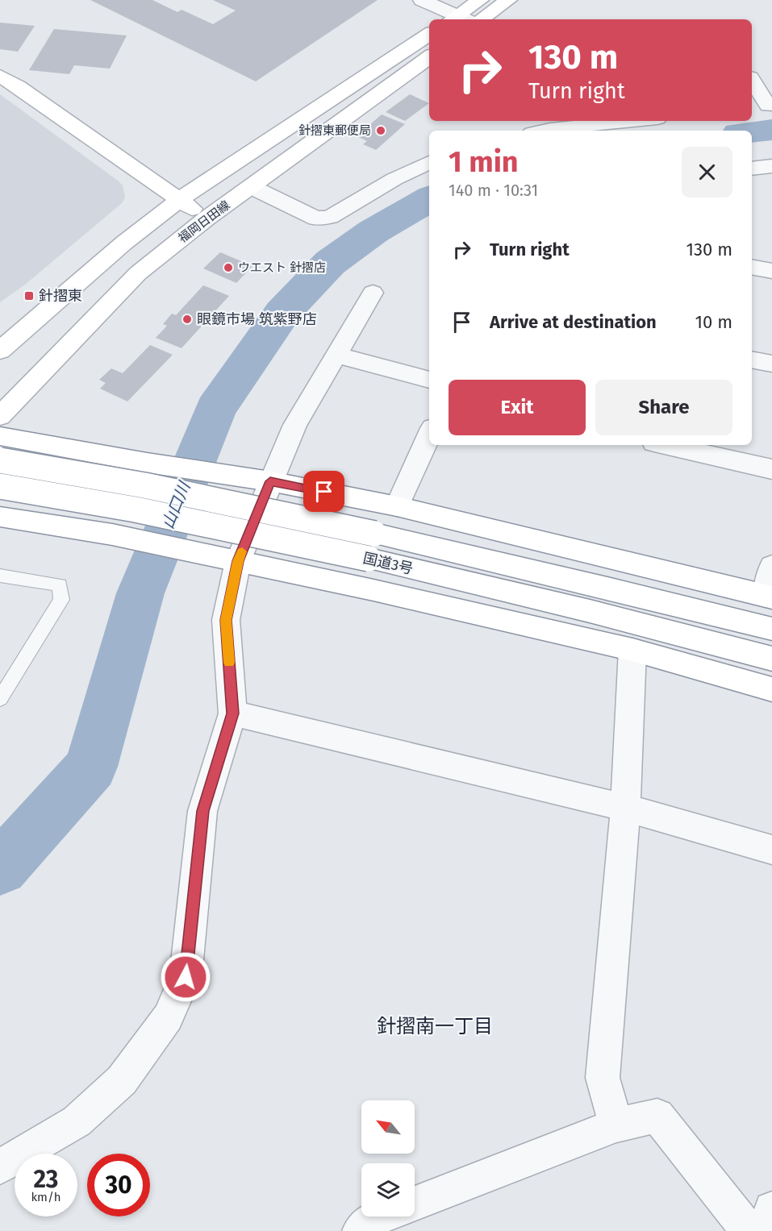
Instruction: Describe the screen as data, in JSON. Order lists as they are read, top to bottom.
{
  "streets": {
    "main road": ["福岡日田線", "国道3号"]
  },
  "districts": ["針摺南一丁目"],
  "water": ["山口川"],
  "places": {
    "other": ["針摺東郵便局", "ウエスト 針摺店", "眼鏡市場 筑紫野店"],
    "transit": ["針摺東"]
  },
  "north": "top left",
  "page": {
    "turn": ["130 m", "Turn right"],
    "heading": ["1 min", "140 m · 10:31"],
    "list": [
      {
        "name": "Turn right",
        "value": "130 m"
      },
      {
        "name": "Arrive at destination",
        "value": "10 m"
      }
    ],
    "buttons": ["Exit", "Share"],
    "speed": "23 km/h",
    "limit": "30"
  }
}
